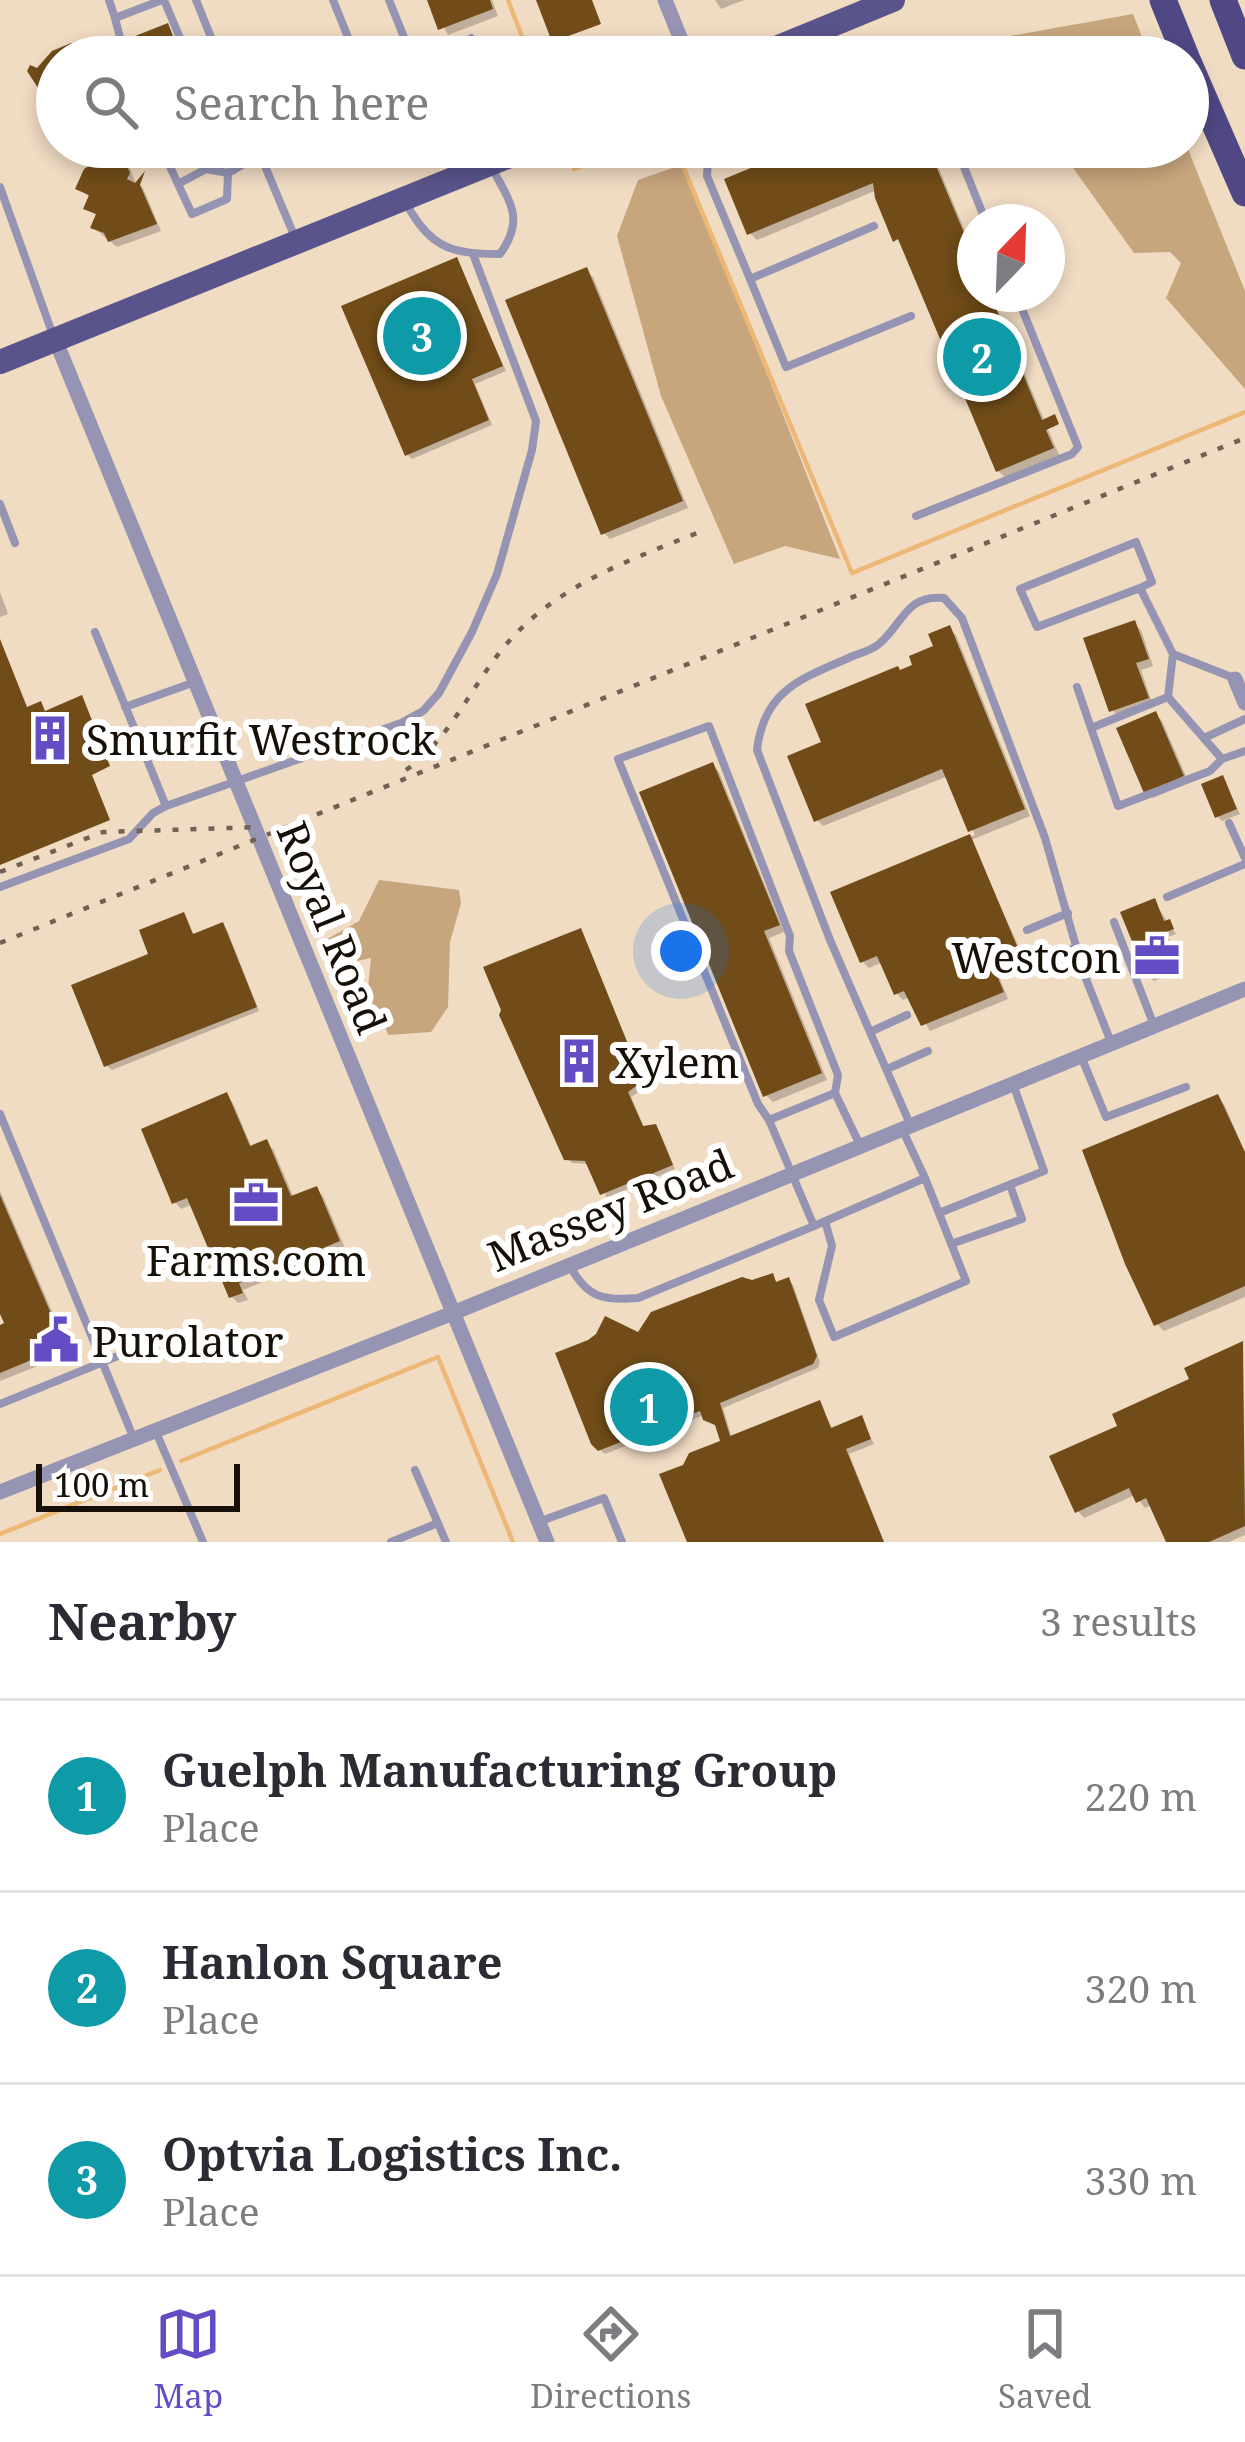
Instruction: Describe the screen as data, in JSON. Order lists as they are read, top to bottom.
{
  "streets": {
    "street": ["Royal Road", "Massey Road"]
  },
  "crossings": [
    ["Royal Road", "Massey Road"]
  ],
  "places": {
    "building": ["Smurfit Westrock", "Xylem"],
    "office": ["Westcon", "Farms.com"],
    "public building": ["Purolator"]
  },
  "scale_bar": "100 m",
  "north": "top right",
  "page": {
    "search": "Search here",
    "pins": ["3", "2", "1"],
    "scale": "100 m",
    "heading": ["Nearby", "3 results"],
    "list": [
      {
        "mark": "1",
        "name": "Guelph Manufacturing Group",
        "note": "Place",
        "value": "220 m"
      },
      {
        "mark": "2",
        "name": "Hanlon Square",
        "note": "Place",
        "value": "320 m"
      },
      {
        "mark": "3",
        "name": "Optvia Logistics Inc.",
        "note": "Place",
        "value": "330 m"
      }
    ],
    "nav": ["Map", "Directions", "Saved"]
  }
}
